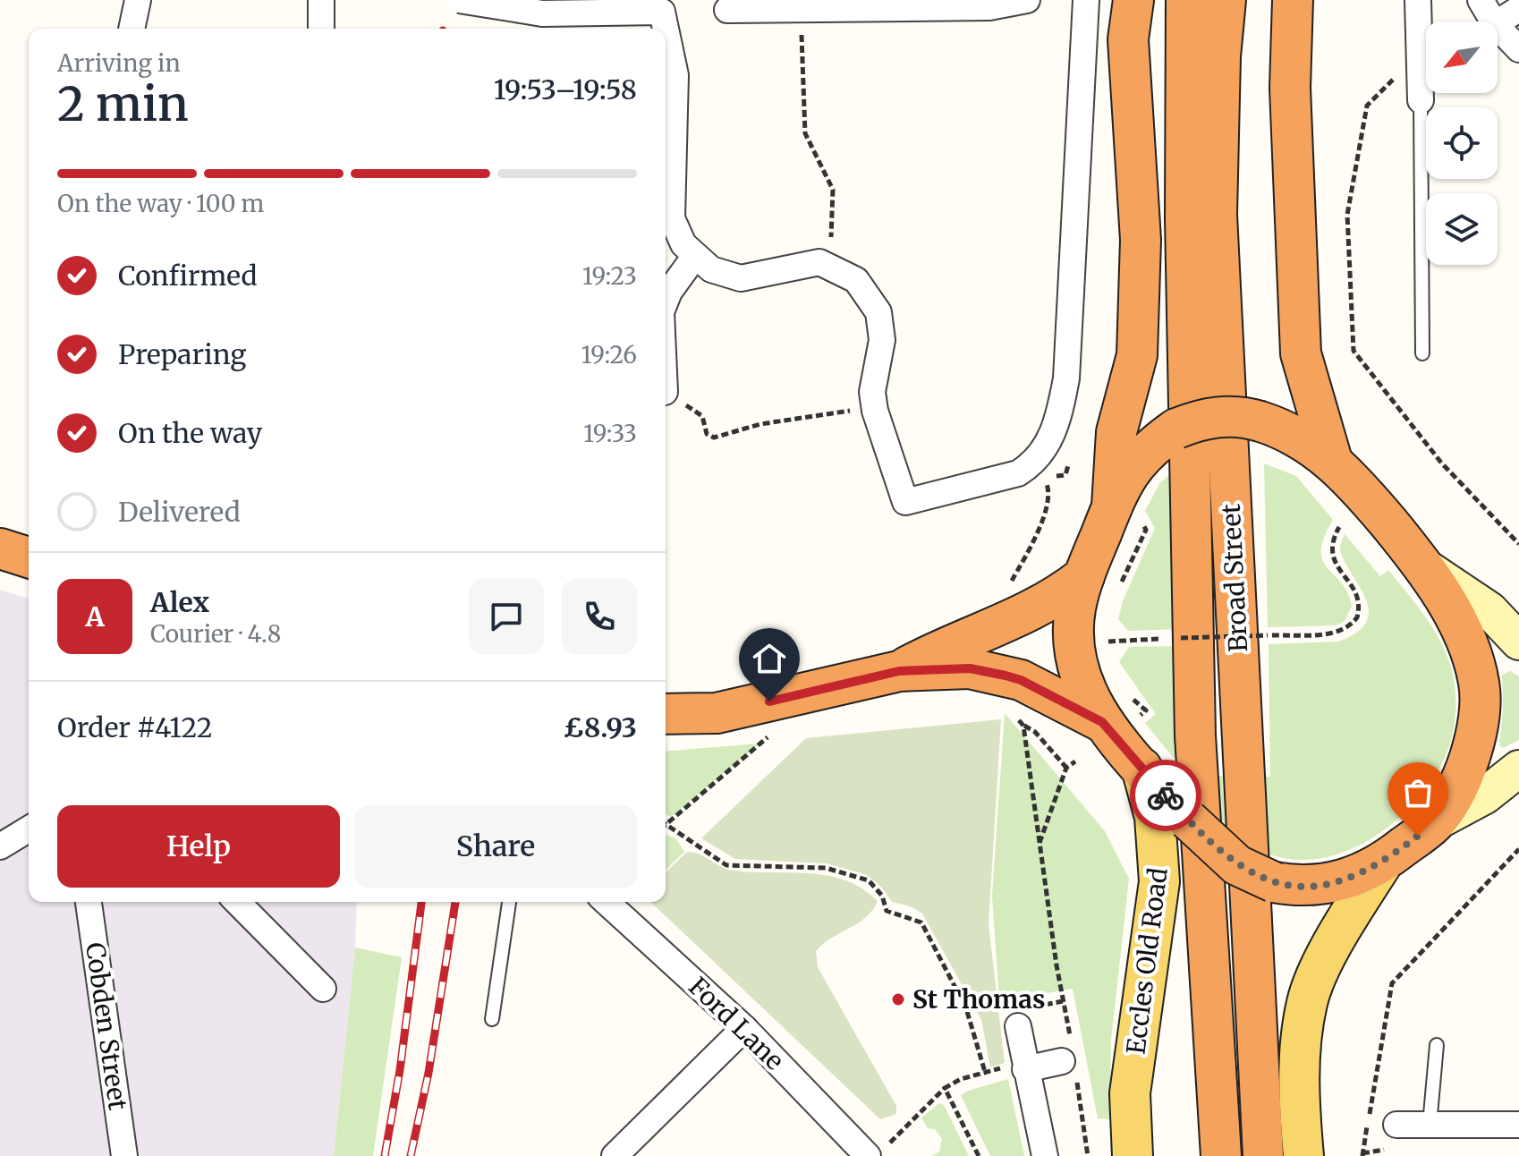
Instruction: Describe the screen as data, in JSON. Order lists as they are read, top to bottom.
{
  "streets": {
    "highway": ["Broad Street"],
    "main road": ["Eccles Old Road"],
    "street": ["Ford Lane", "Cobden Street"]
  },
  "places": ["St Thomas"],
  "north": "bottom left",
  "page": {
    "heading": ["2 min", "Arriving in", "19:53–19:58"],
    "panel": [
      "Alex",
      "Courier · 4.8",
      "Order #4122",
      "£8.93"
    ],
    "bar": "On the way · 100 m",
    "list": [
      ["Confirmed", "19:23"],
      ["Preparing", "19:26"],
      ["On the way", "19:33"],
      "Delivered"
    ],
    "round": "A",
    "buttons": ["Help", "Share"]
  }
}
